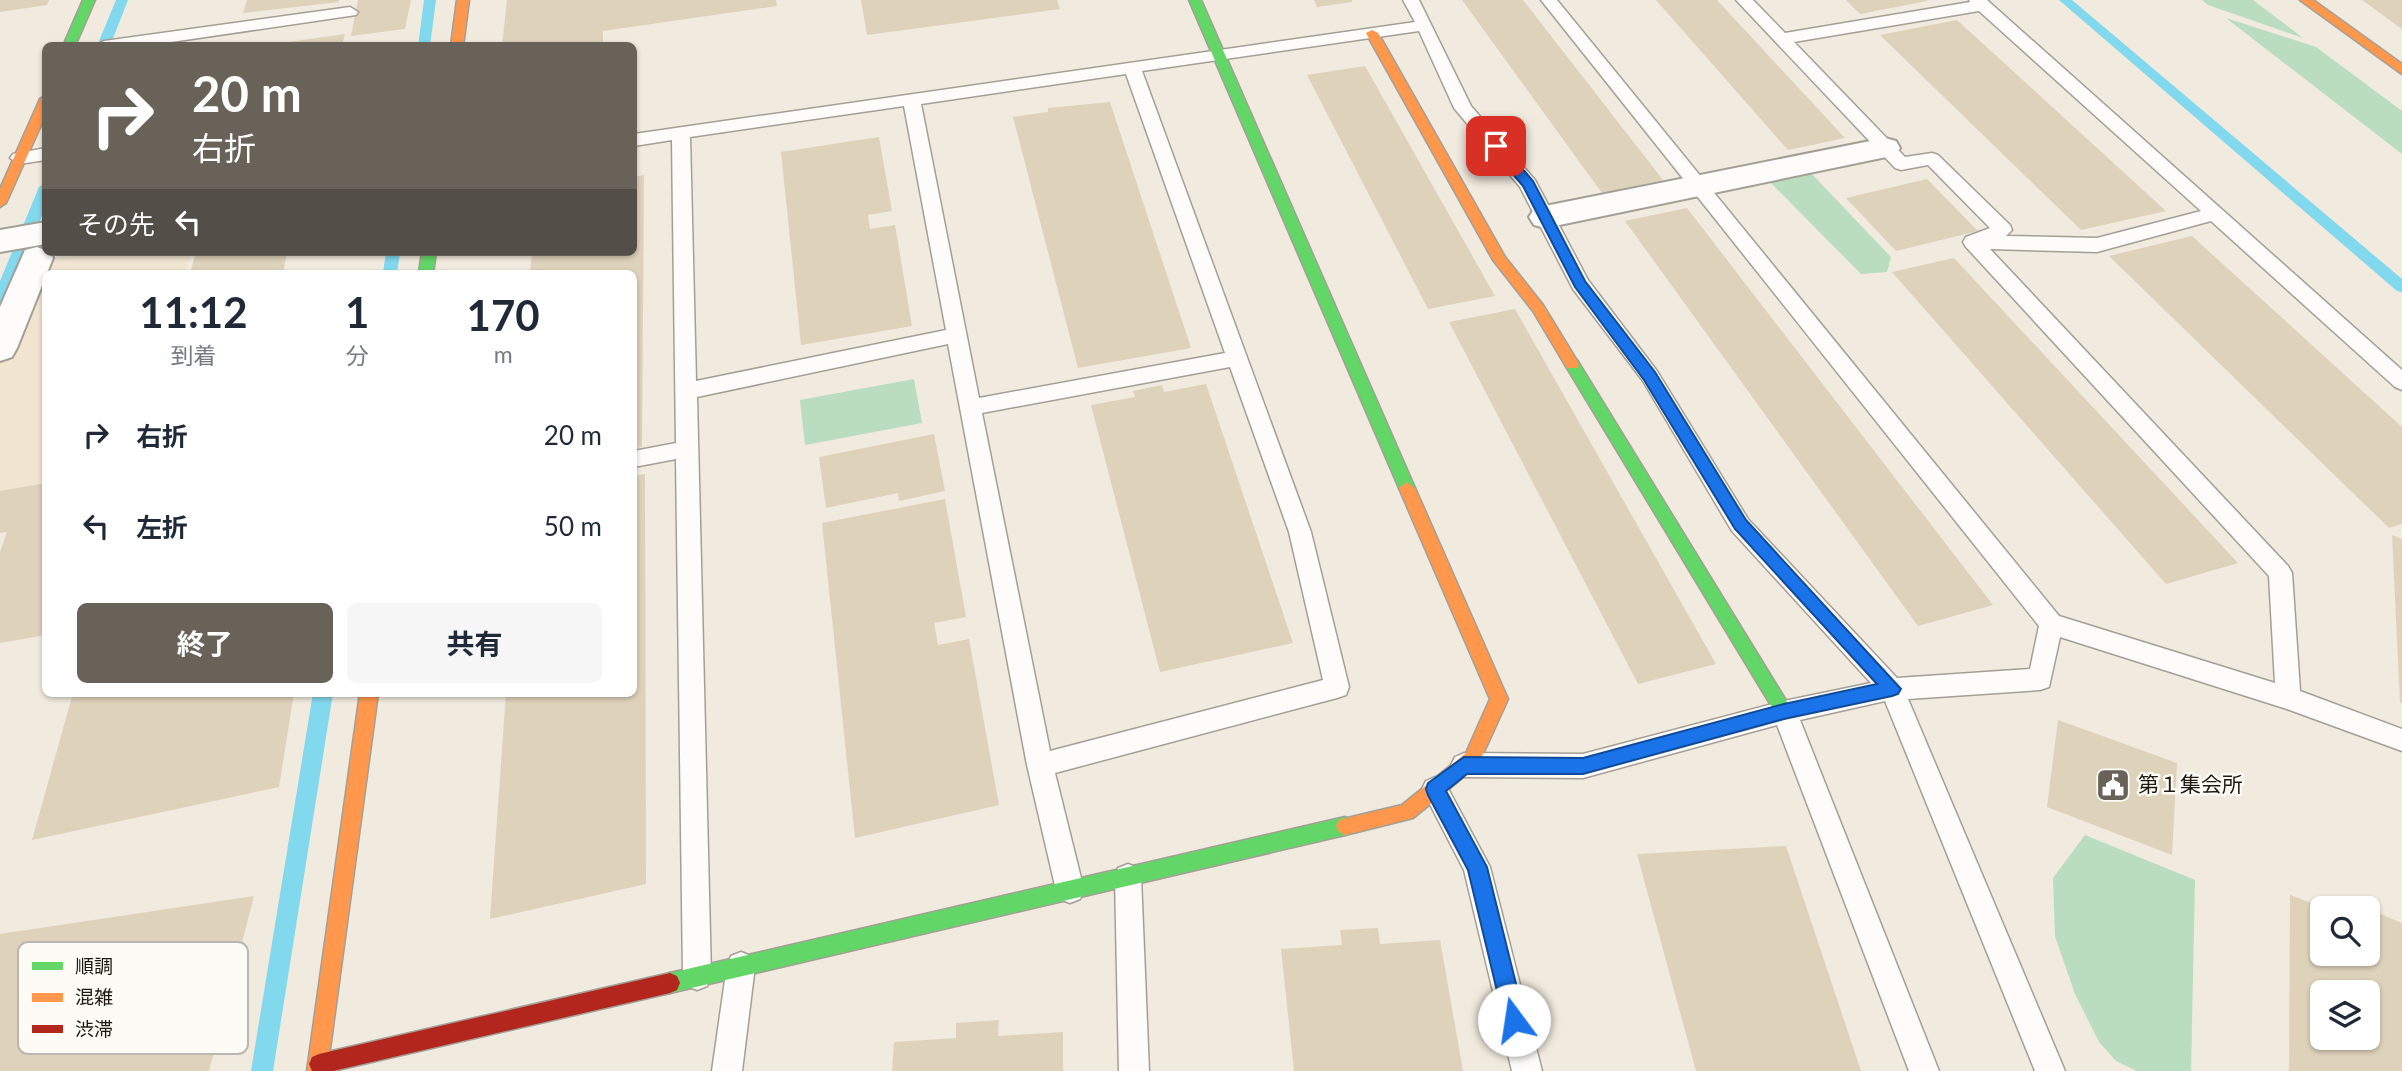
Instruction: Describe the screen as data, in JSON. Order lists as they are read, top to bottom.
{
  "places": {
    "public building": ["第１集会所"]
  },
  "legend": ["順調", "混雑", "渋滞"],
  "page": {
    "turn": ["20 m", "右折"],
    "then": "その先",
    "eta": [
      "11:12",
      "到着",
      "1",
      "分",
      "170",
      "m"
    ],
    "list": [
      {
        "name": "右折",
        "value": "20 m"
      },
      {
        "name": "左折",
        "value": "50 m"
      }
    ],
    "buttons": ["終了", "共有"]
  }
}
